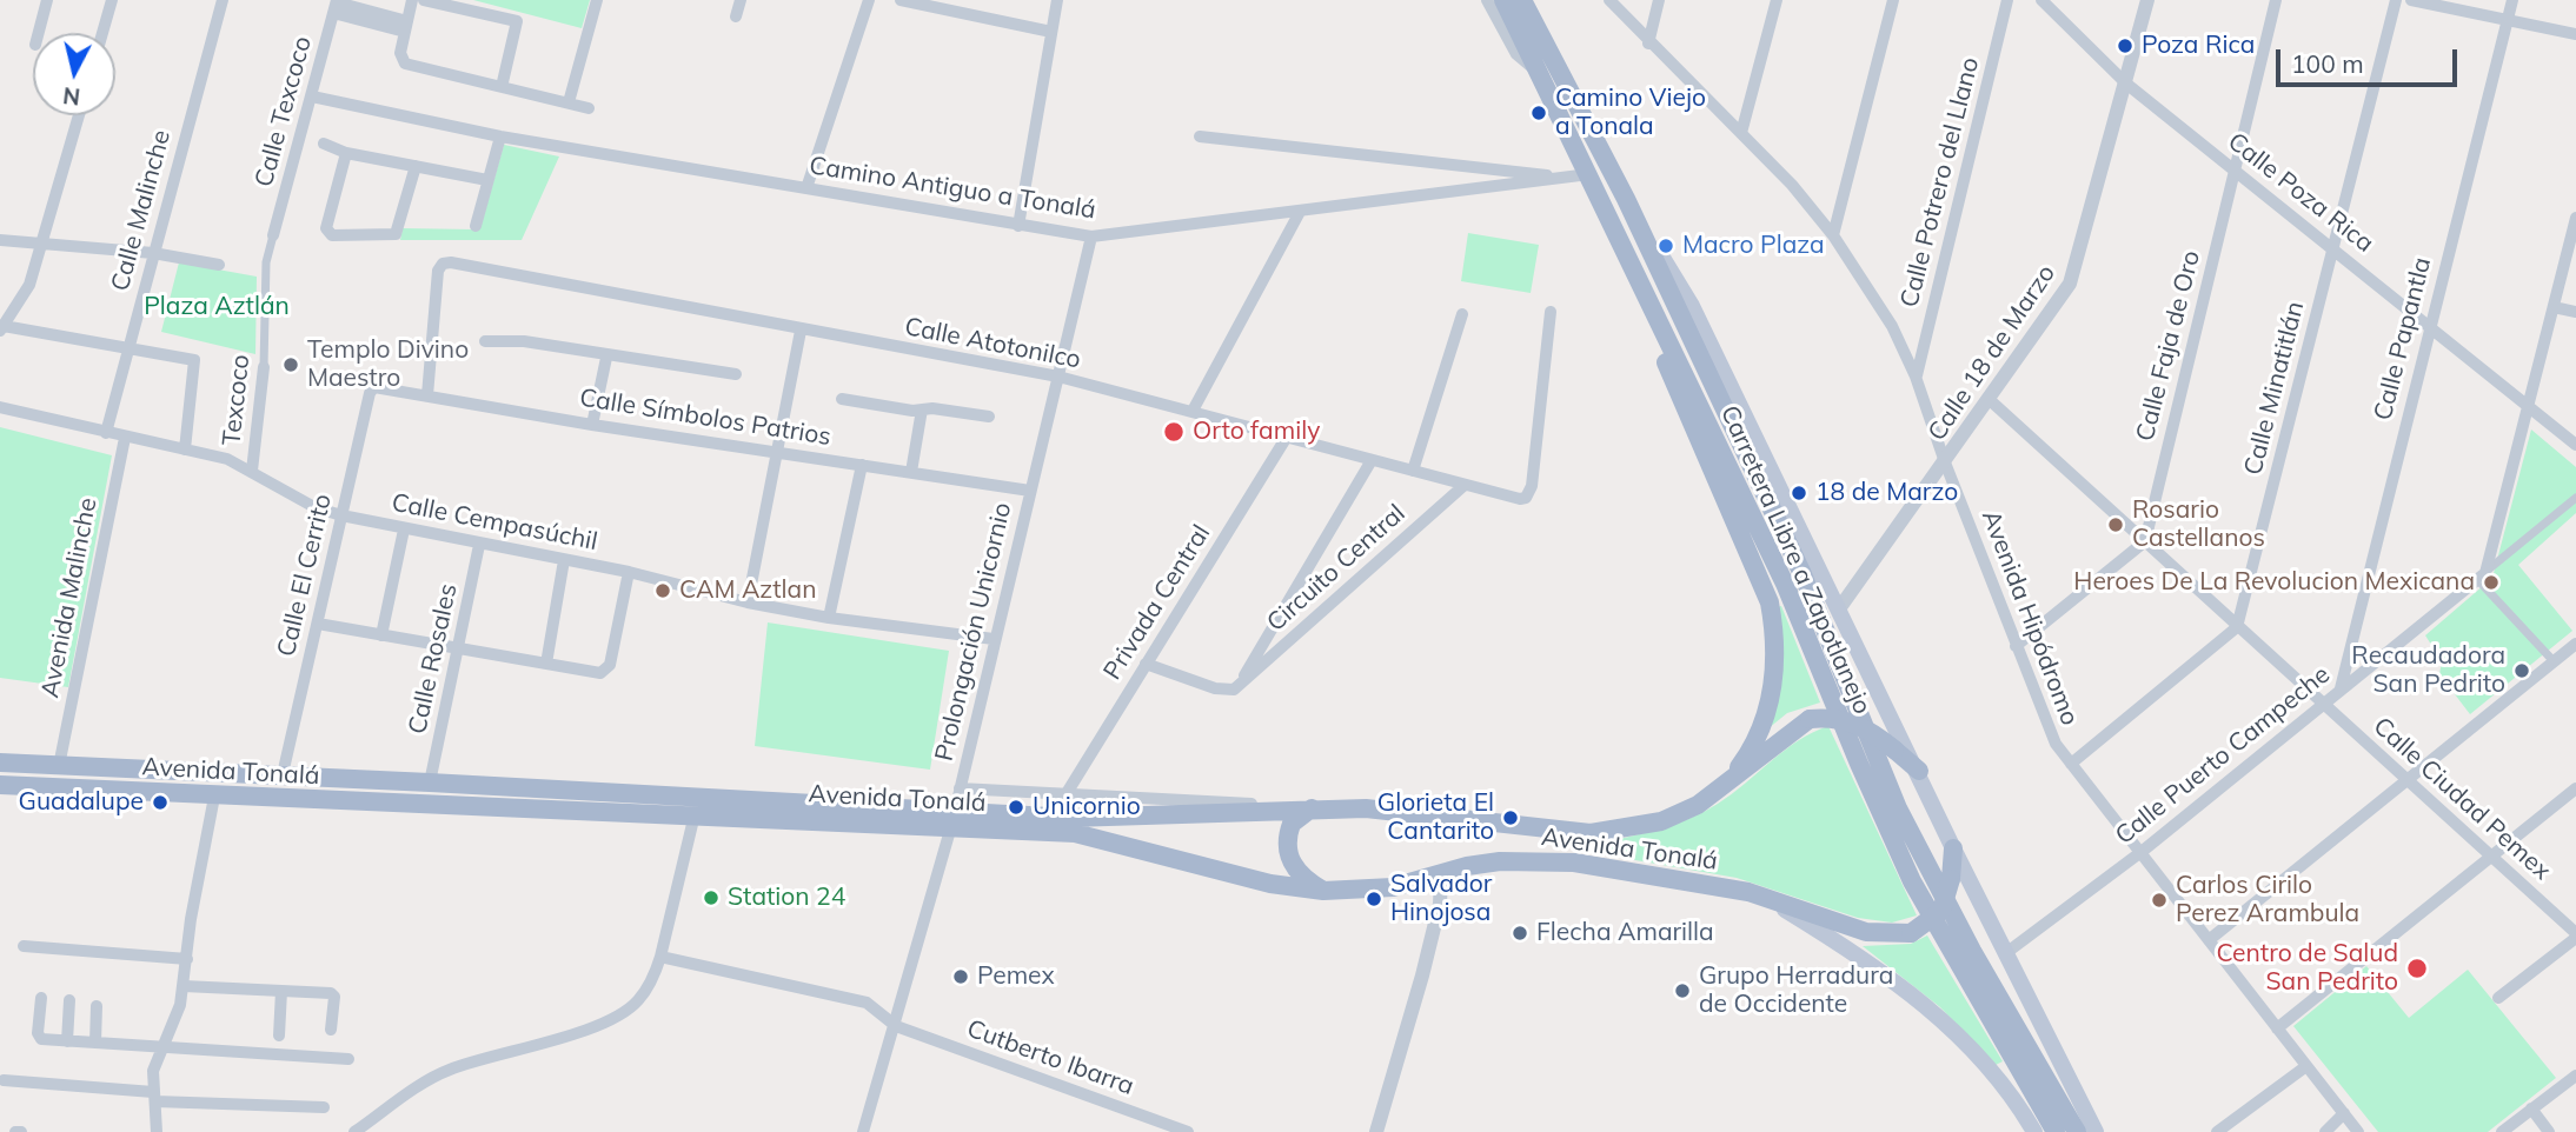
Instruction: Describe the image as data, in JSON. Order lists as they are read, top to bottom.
{
  "streets": {
    "main road": ["Carretera Libre a Zapotlanejo", "Avenida Tonalá"],
    "street": [
      "Calle Texcoco",
      "Calle Potrero del Llano",
      "Camino Antiguo a Tonalá",
      "Calle Poza Rica",
      "Calle Malinche",
      "Calle Papantla",
      "Calle Atotonilco",
      "Calle Faja de Oro",
      "Calle 18 de Marzo",
      "Calle Minatitlán",
      "Texcoco",
      "Calle Símbolos Patrios",
      "Calle Cempasúchil",
      "Circuito Central",
      "Calle El Cerrito",
      "Avenida Malinche",
      "Privada Central",
      "Avenida Hipódromo",
      "Prolongación Unicornio",
      "Calle Rosales",
      "Calle Puerto Campeche",
      "Calle Ciudad Pemex",
      "Cutberto Ibarra"
    ]
  },
  "crossings": [
    ["Calle Texcoco", "Camino Antiguo a Tonalá"],
    ["Calle Texcoco", "Texcoco"],
    ["Calle Potrero del Llano", "Avenida Hipódromo"],
    ["Camino Antiguo a Tonalá", "Carretera Libre a Zapotlanejo"],
    ["Camino Antiguo a Tonalá", "Prolongación Unicornio"],
    ["Calle Poza Rica", "Calle Papantla"],
    ["Calle Poza Rica", "Calle Faja de Oro"],
    ["Calle Poza Rica", "Calle 18 de Marzo"],
    ["Calle Poza Rica", "Calle Minatitlán"],
    ["Calle Malinche", "Calle Cempasúchil"],
    ["Calle Papantla", "Calle Puerto Campeche"],
    ["Calle Atotonilco", "Calle Símbolos Patrios"],
    ["Calle Atotonilco", "Circuito Central"],
    ["Calle Atotonilco", "Privada Central"],
    ["Calle Atotonilco", "Prolongación Unicornio"],
    ["Calle Faja de Oro", "Calle Ciudad Pemex"],
    ["Calle 18 de Marzo", "Carretera Libre a Zapotlanejo"],
    ["Calle 18 de Marzo", "Avenida Hipódromo"],
    ["Calle 18 de Marzo", "Calle Ciudad Pemex"],
    ["Calle Minatitlán", "Calle Ciudad Pemex"],
    ["Texcoco", "Calle Cempasúchil"],
    ["Calle Símbolos Patrios", "Calle El Cerrito"],
    ["Calle Símbolos Patrios", "Prolongación Unicornio"],
    ["Calle Cempasúchil", "Calle El Cerrito"],
    ["Calle Cempasúchil", "Avenida Malinche"],
    ["Calle Cempasúchil", "Prolongación Unicornio"],
    ["Calle Cempasúchil", "Calle Rosales"],
    ["Carretera Libre a Zapotlanejo", "Calle Puerto Campeche"],
    ["Carretera Libre a Zapotlanejo", "Avenida Tonalá"],
    ["Calle El Cerrito", "Avenida Tonalá"],
    ["Avenida Malinche", "Avenida Tonalá"],
    ["Avenida Hipódromo", "Calle Puerto Campeche"],
    ["Prolongación Unicornio", "Avenida Tonalá"],
    ["Prolongación Unicornio", "Cutberto Ibarra"],
    ["Calle Rosales", "Avenida Tonalá"],
    ["Calle Puerto Campeche", "Calle Ciudad Pemex"]
  ],
  "parks": ["Plaza Aztlán"],
  "places": [
    "Poza Rica",
    "Camino Viejo a Tonala",
    "Macro Plaza",
    "Templo Divino Maestro",
    "Orto family",
    "18 de Marzo",
    "Rosario Castellanos",
    "Heroes De La Revolucion Mexicana",
    "CAM Aztlan",
    "Recaudadora San Pedrito",
    "Guadalupe",
    "Unicornio",
    "Glorieta El Cantarito",
    "Station 24",
    "Salvador Hinojosa",
    "Carlos Cirilo Perez Arambula",
    "Flecha Amarilla",
    "Centro de Salud San Pedrito",
    "Pemex",
    "Grupo Herradura de Occidente"
  ],
  "scale_bar": "100 m",
  "north": "bottom"
}
